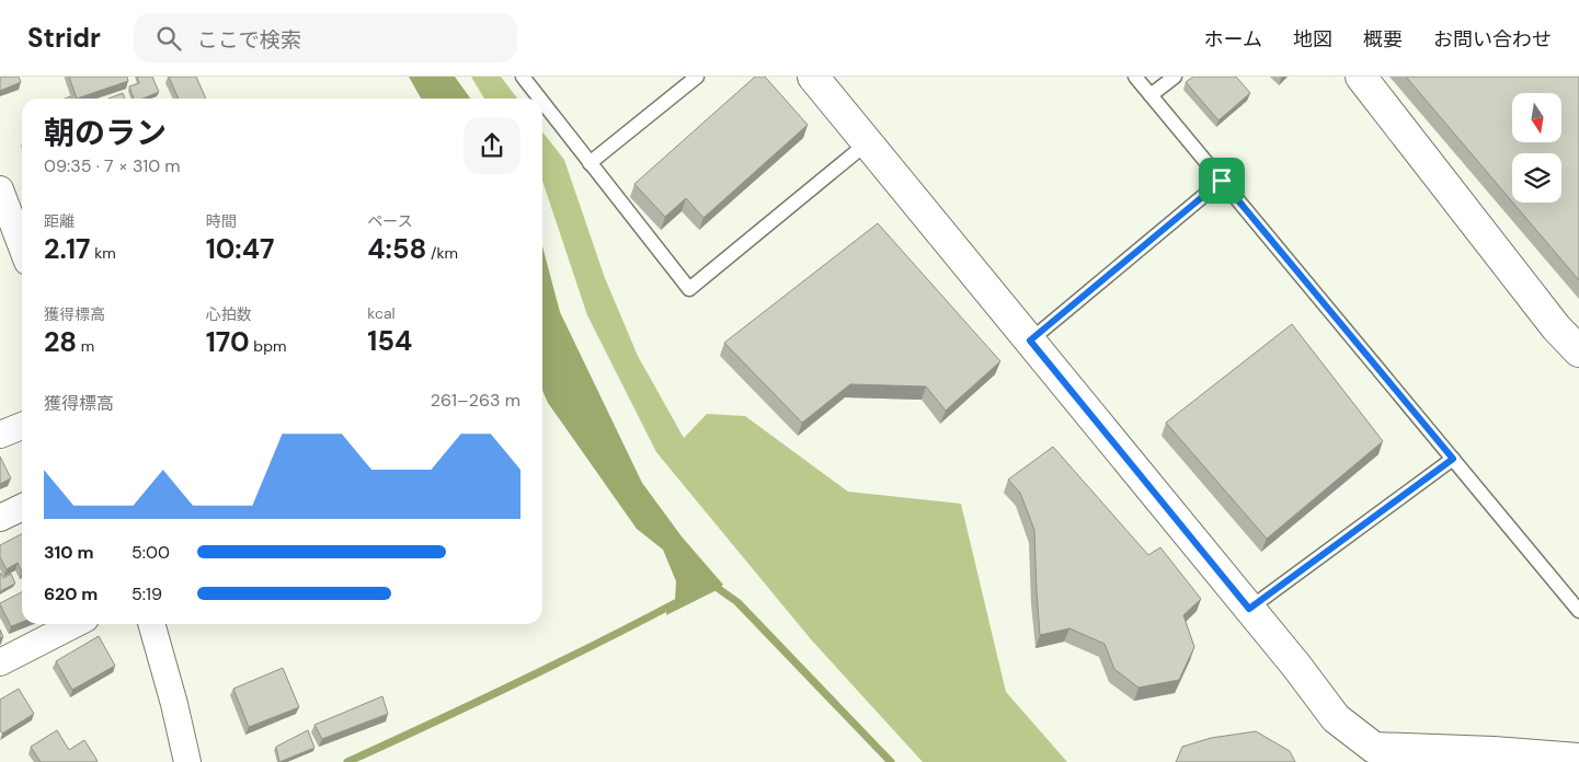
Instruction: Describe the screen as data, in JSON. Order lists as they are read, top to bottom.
{
  "north": "bottom",
  "page": {
    "header": "Stridr",
    "search": "ここで検索",
    "nav": [
      "ホーム",
      "地図",
      "概要",
      "お問い合わせ"
    ],
    "heading": ["朝のラン", "09:35 · 7 × 310 m"],
    "stats": [
      ["距離", "2.17 km"],
      ["時間", "10:47"],
      ["ペース", "4:58 /km"],
      ["獲得標高", "28 m"],
      ["心拍数", "170 bpm"],
      ["kcal", "154"]
    ],
    "chart": ["獲得標高", "261–263 m"],
    "list": [
      {
        "name": "310 m",
        "note": "5:00"
      },
      {
        "name": "620 m",
        "note": "5:19"
      }
    ]
  }
}
